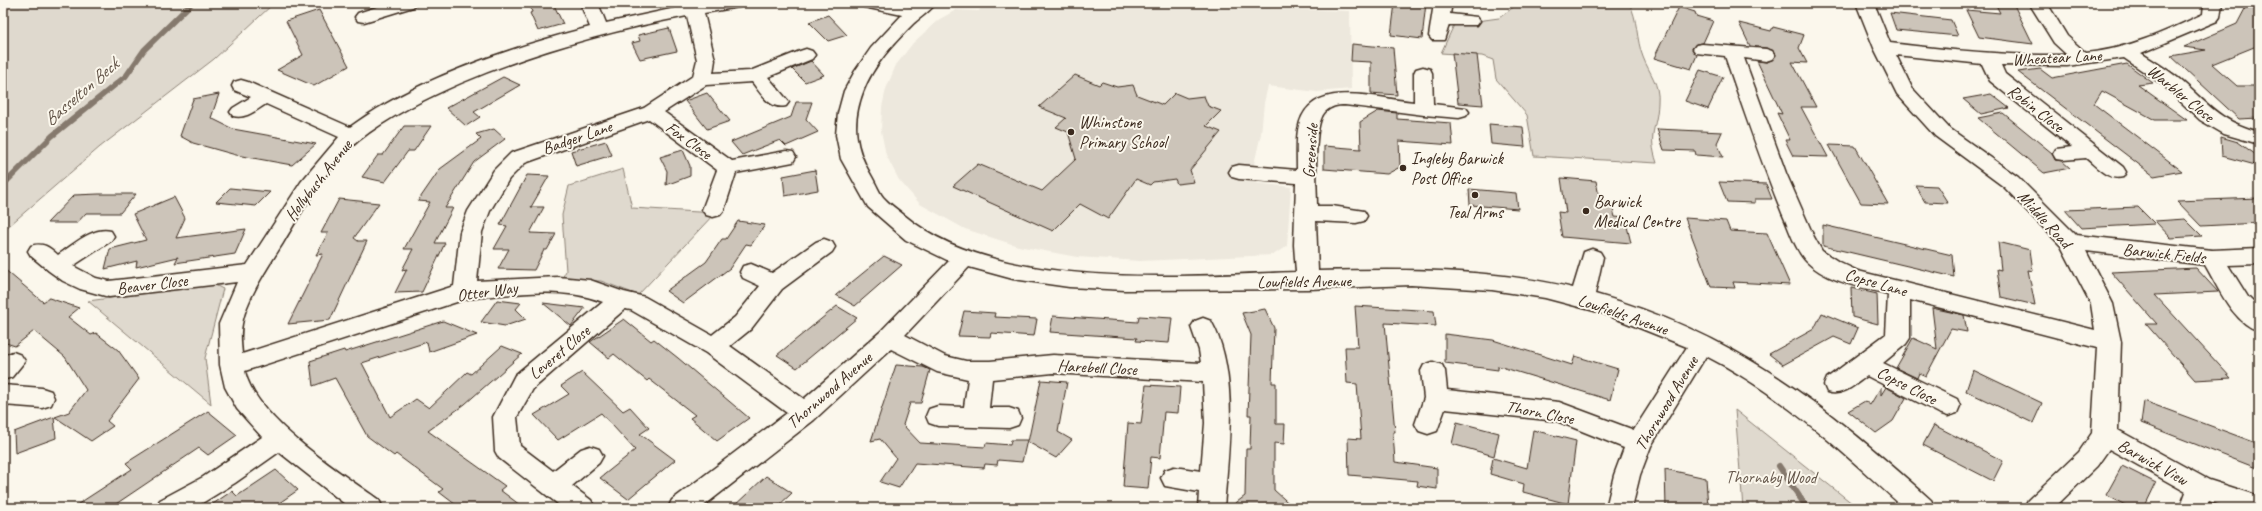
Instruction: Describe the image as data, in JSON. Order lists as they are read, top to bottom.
{
  "streets": {
    "street": [
      "Wheatear Lane",
      "Warbler Close",
      "Robin Close",
      "Badger Lane",
      "Fox Close",
      "Greenside",
      "Hollybush Avenue",
      "Middle Road",
      "Barwick Fields",
      "Lowfields Avenue",
      "Copse Lane",
      "Beaver Close",
      "Otter Way",
      "Leveret Close",
      "Harebell Close",
      "Copse Close",
      "Thornwood Avenue",
      "Thorn Close",
      "Barwick View"
    ]
  },
  "crossings": [
    ["Wheatear Lane", "Warbler Close"],
    ["Wheatear Lane", "Robin Close"],
    ["Wheatear Lane", "Middle Road"],
    ["Badger Lane", "Fox Close"],
    ["Badger Lane", "Otter Way"],
    ["Greenside", "Lowfields Avenue"],
    ["Hollybush Avenue", "Beaver Close"],
    ["Hollybush Avenue", "Otter Way"],
    ["Middle Road", "Barwick Fields"],
    ["Middle Road", "Copse Lane"],
    ["Middle Road", "Barwick View"],
    ["Lowfields Avenue", "Thornwood Avenue"],
    ["Copse Lane", "Copse Close"],
    ["Otter Way", "Leveret Close"],
    ["Otter Way", "Thornwood Avenue"],
    ["Harebell Close", "Thornwood Avenue"],
    ["Thornwood Avenue", "Thorn Close"]
  ],
  "water": ["Basselton Beck"],
  "parks": ["Thornaby Wood"],
  "places": [
    "Whinstone Primary School",
    "Ingleby Barwick Post Office",
    "Teal Arms",
    "Barwick Medical Centre"
  ]
}
